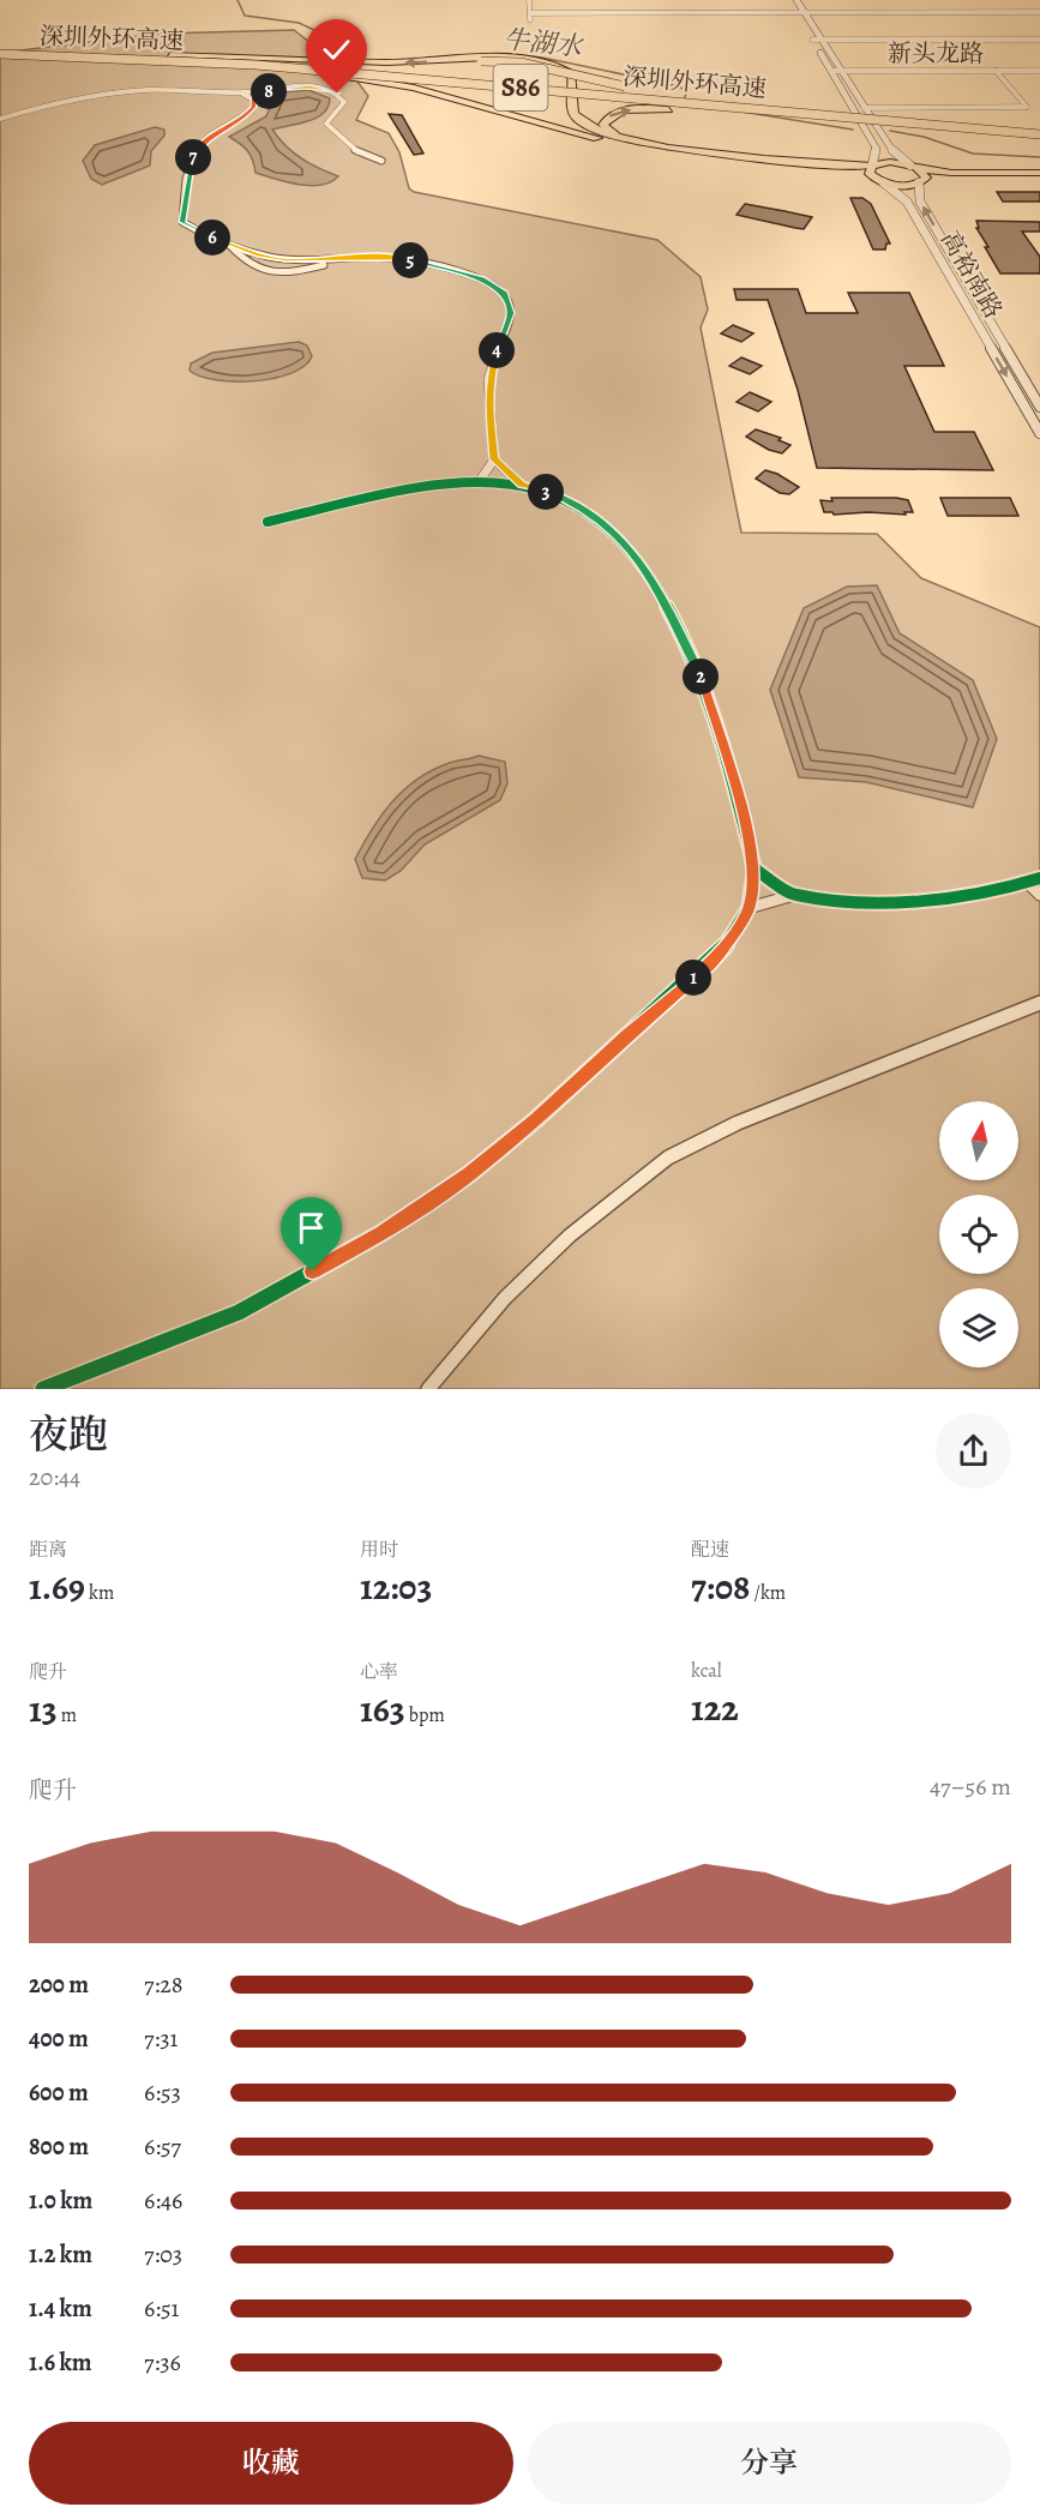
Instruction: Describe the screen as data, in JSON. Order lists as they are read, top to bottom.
{
  "streets": {
    "highway": ["深圳外环高速", "S86"],
    "street": ["新头龙路", "高裕南路"]
  },
  "water": ["牛湖水"],
  "north": "top",
  "page": {
    "pins": [
      "8",
      "7",
      "6",
      "5",
      "4",
      "3",
      "2",
      "1"
    ],
    "heading": ["夜跑", "20:44"],
    "stats": [
      ["距离", "1.69 km"],
      ["用时", "12:03"],
      ["配速", "7:08 /km"],
      ["爬升", "13 m"],
      ["心率", "163 bpm"],
      ["kcal", "122"]
    ],
    "chart": ["爬升", "47–56 m"],
    "list": [
      {
        "name": "200 m",
        "note": "7:28"
      },
      {
        "name": "400 m",
        "note": "7:31"
      },
      {
        "name": "600 m",
        "note": "6:53"
      },
      {
        "name": "800 m",
        "note": "6:57"
      },
      {
        "name": "1.0 km",
        "note": "6:46"
      },
      {
        "name": "1.2 km",
        "note": "7:03"
      },
      {
        "name": "1.4 km",
        "note": "6:51"
      },
      {
        "name": "1.6 km",
        "note": "7:36"
      }
    ],
    "buttons": ["收藏", "分享"]
  }
}
